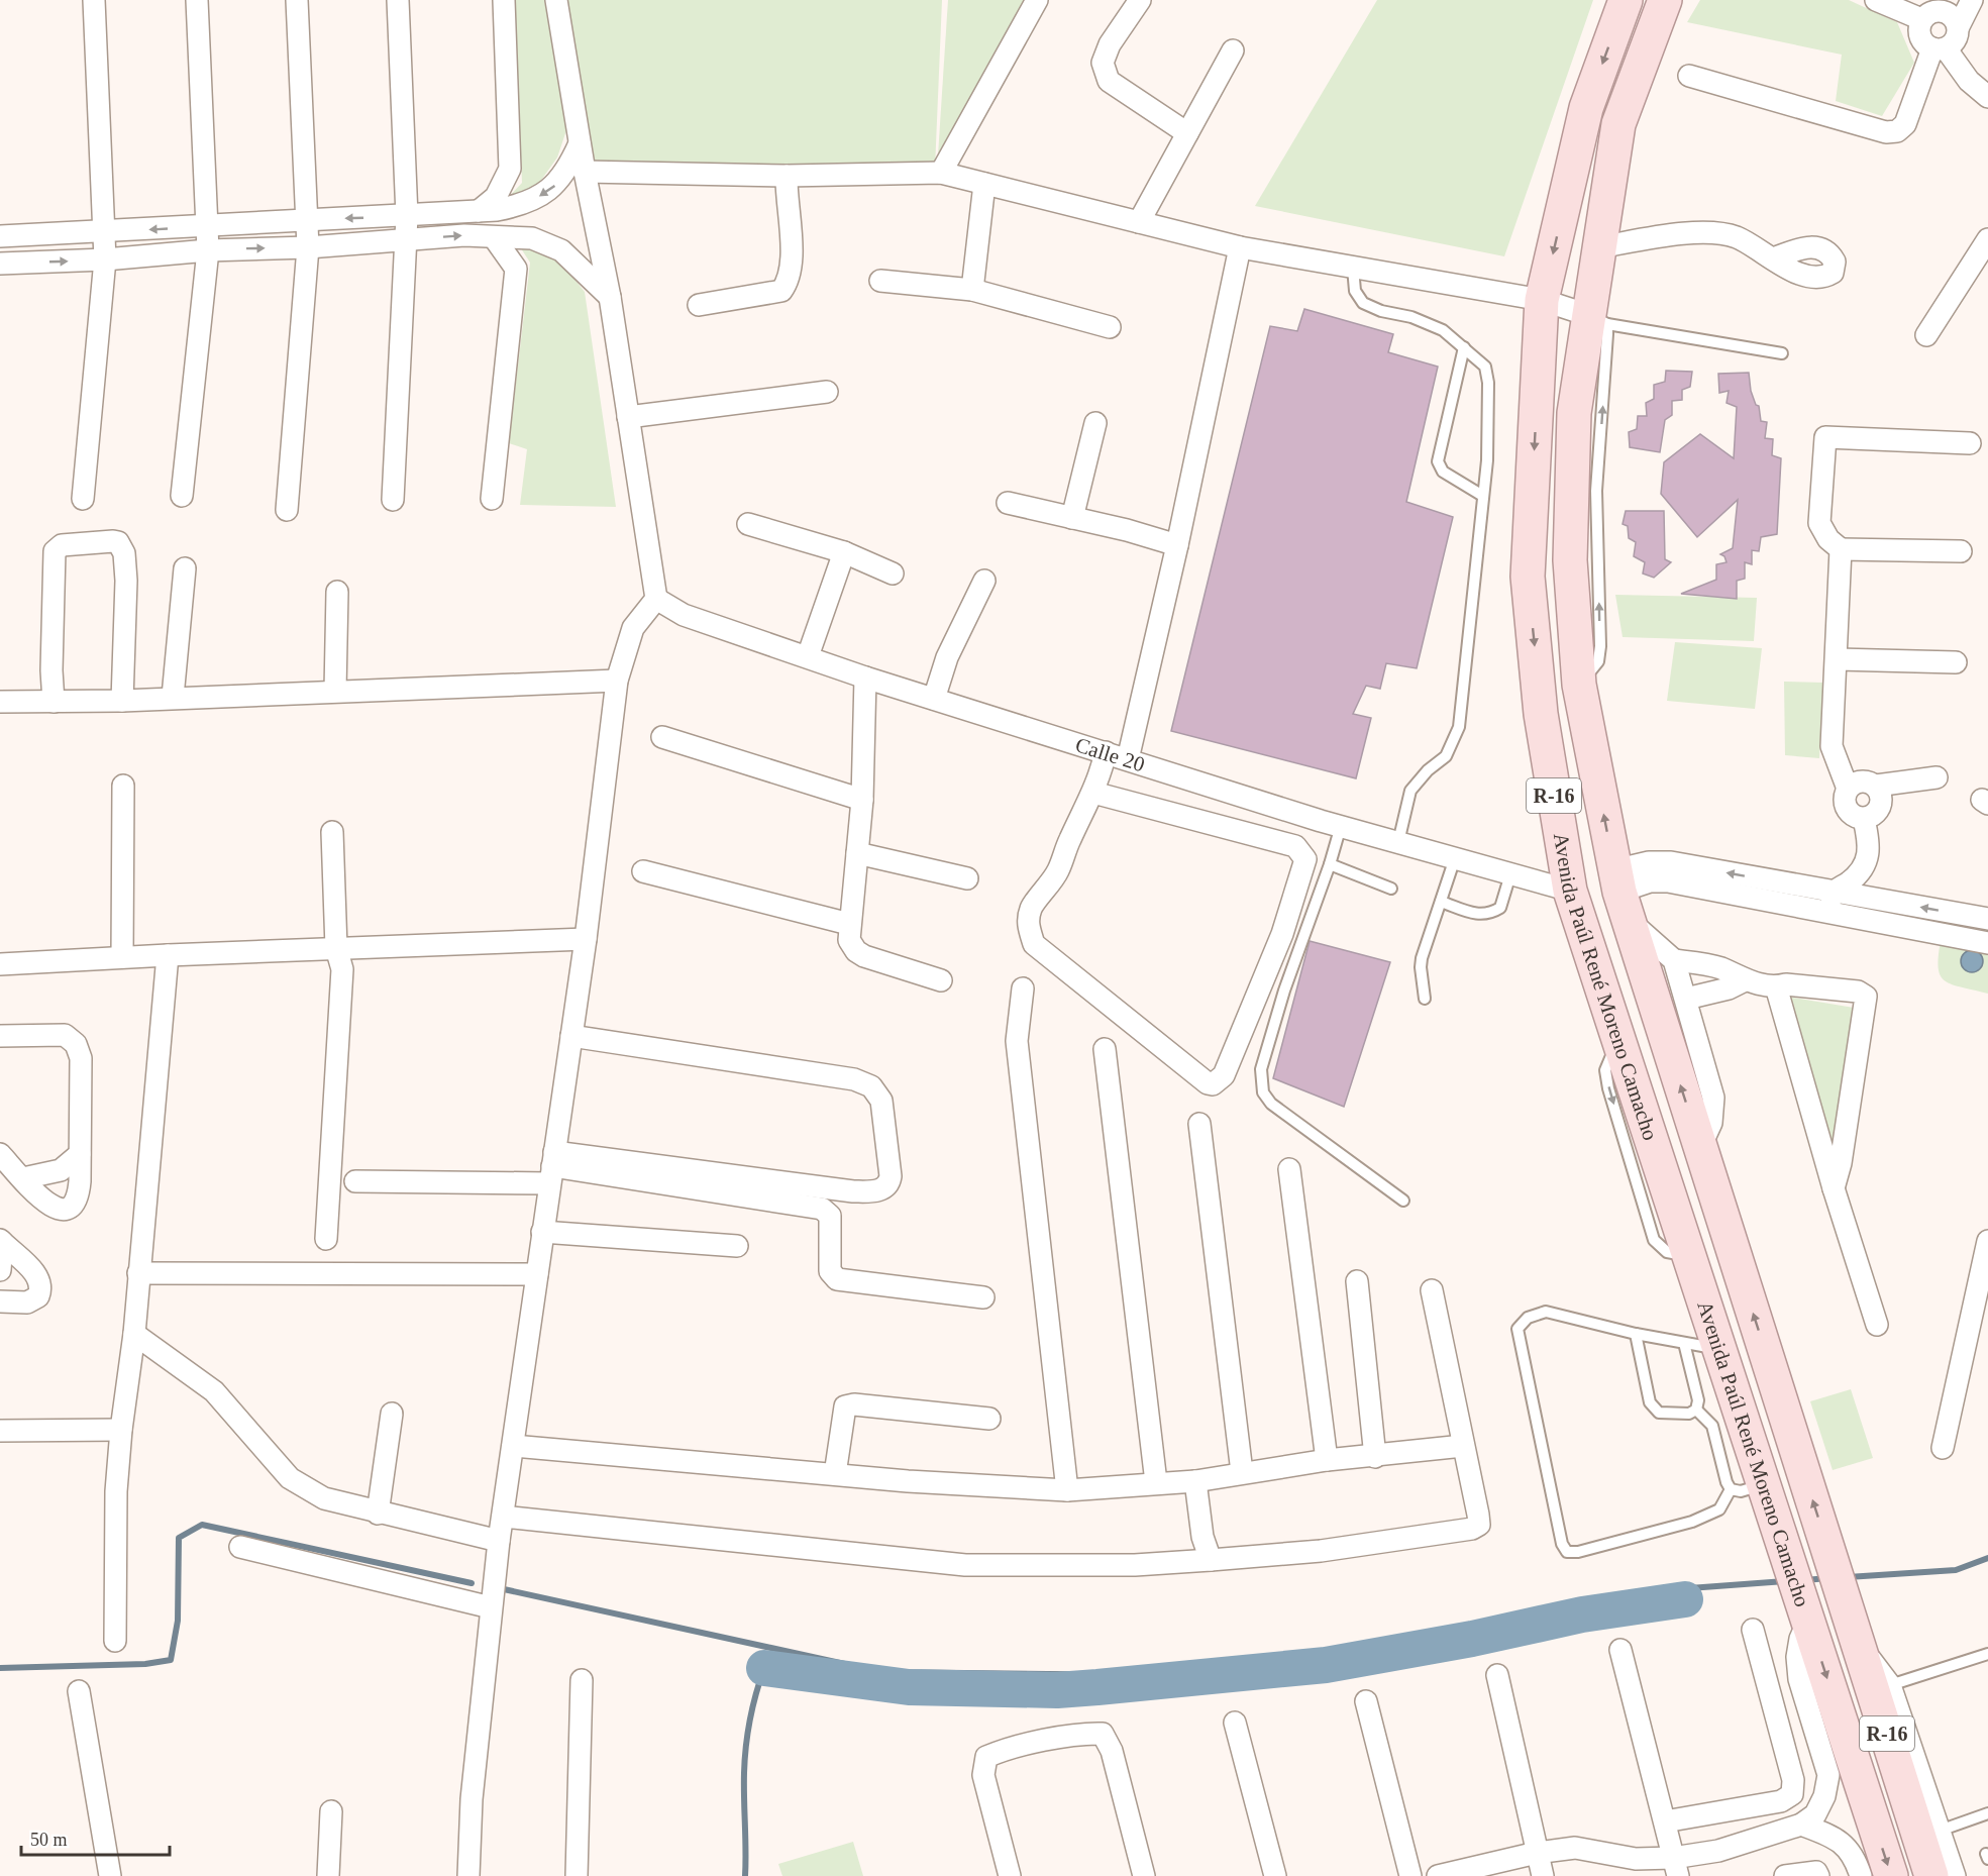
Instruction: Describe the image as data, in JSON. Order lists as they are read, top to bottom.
{
  "streets": {
    "main road": ["R-16", "Avenida Paúl René Moreno Camacho"],
    "street": ["Calle 20"]
  },
  "crossings": [
    ["Calle 20", "Avenida Paúl René Moreno Camacho"]
  ],
  "scale_bar": "50 m"
}
